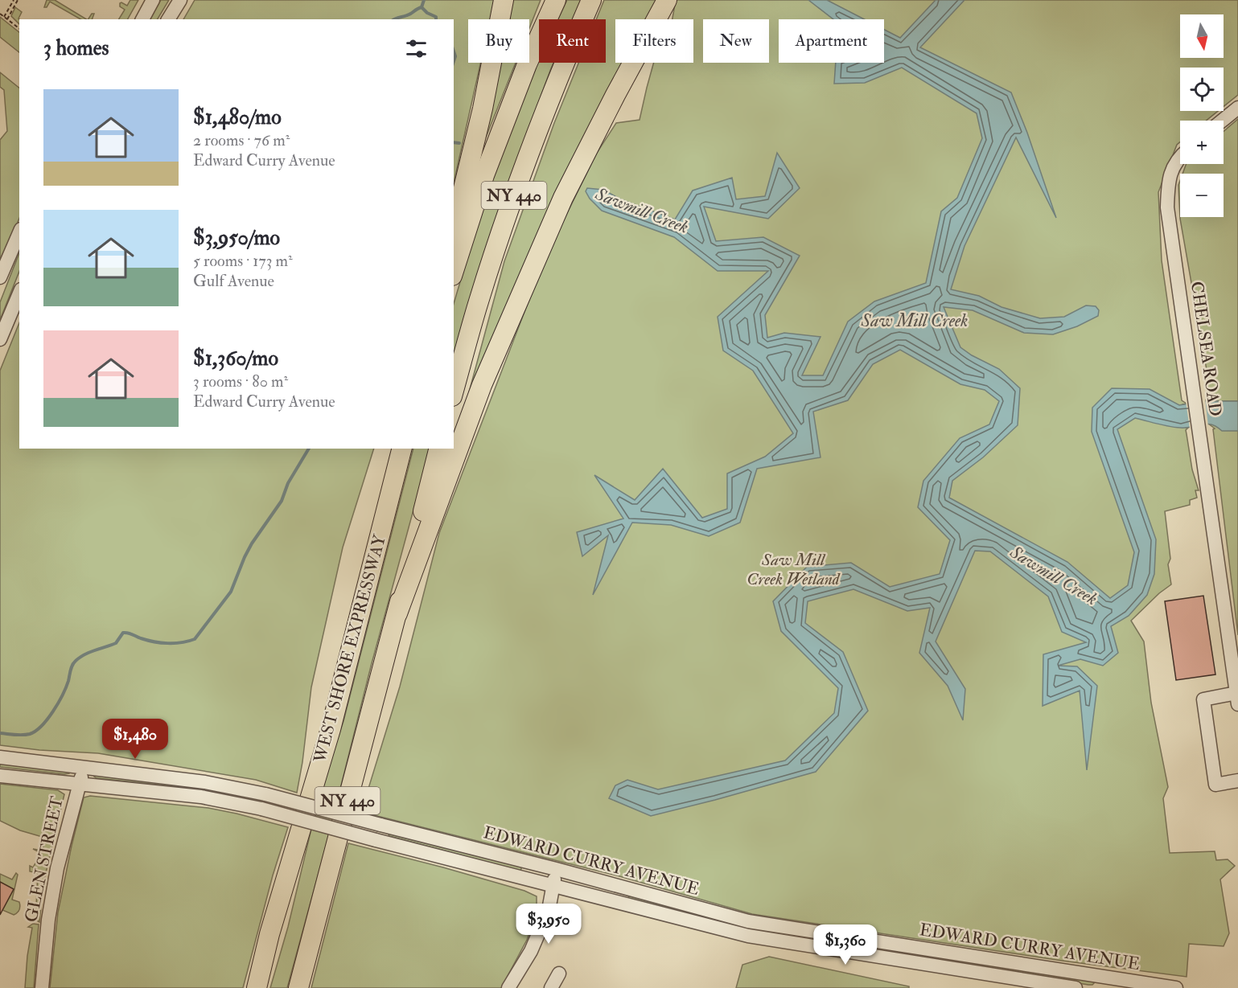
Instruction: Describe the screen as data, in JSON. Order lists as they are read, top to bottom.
{
  "streets": {
    "highway": ["NY 440", "WEST SHORE EXPRESSWAY"],
    "street": ["CHELSEA ROAD", "GLEN STREET", "EDWARD CURRY AVENUE"]
  },
  "crossings": [
    ["GLEN STREET", "EDWARD CURRY AVENUE"]
  ],
  "water": ["Sawmill Creek", "Saw Mill Creek"],
  "parks": ["Saw Mill Creek Wetland"],
  "north": "bottom",
  "page": {
    "map_buttons": ["+", "−"],
    "chip": [
      "Buy",
      "Rent",
      "Filters",
      "New",
      "Apartment"
    ],
    "heading": "3 homes",
    "list": [
      {
        "name": "$1,480/mo",
        "note": "2 rooms · 76 m² · Edward Curry Avenue"
      },
      {
        "name": "$3,950/mo",
        "note": "5 rooms · 173 m² · Gulf Avenue"
      },
      {
        "name": "$1,360/mo",
        "note": "3 rooms · 80 m² · Edward Curry Avenue"
      }
    ],
    "price": ["$1,480", "$3,950", "$1,360"]
  }
}
